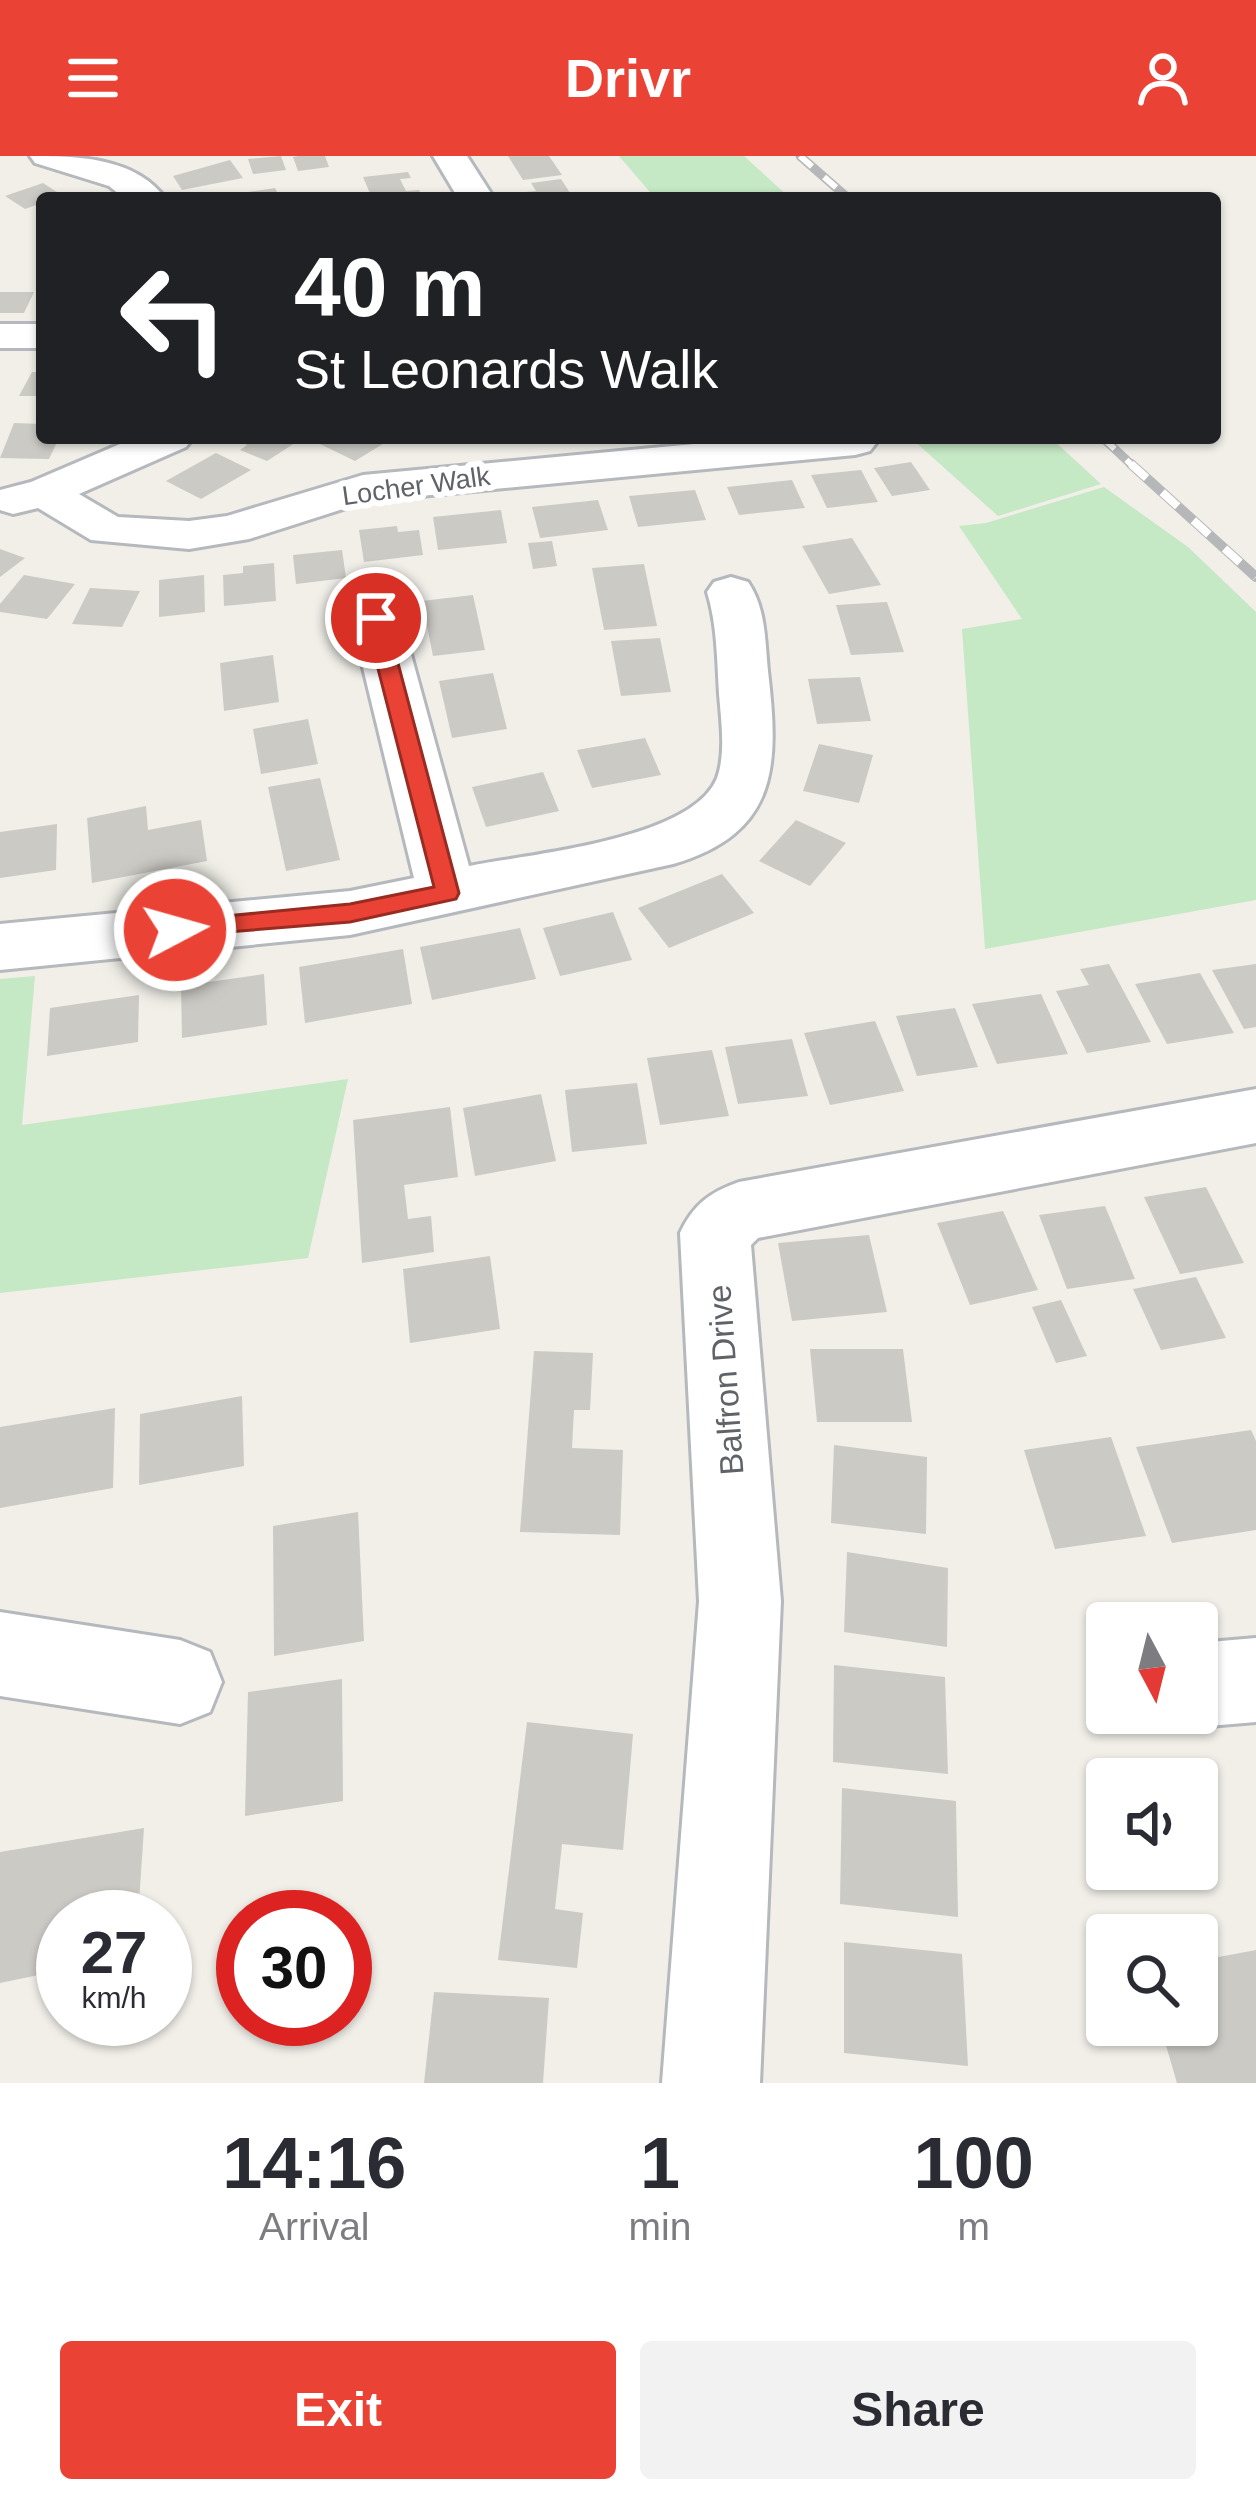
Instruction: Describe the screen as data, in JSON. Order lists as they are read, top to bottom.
{
  "streets": {
    "street": ["Locher Walk", "Balfron Drive"]
  },
  "north": "bottom",
  "page": {
    "header": "Drivr",
    "turn": ["40 m", "St Leonards Walk"],
    "speed": "27 km/h",
    "limit": "30",
    "eta": [
      "14:16",
      "Arrival",
      "1",
      "min",
      "100",
      "m"
    ],
    "buttons": ["Exit", "Share"]
  }
}
